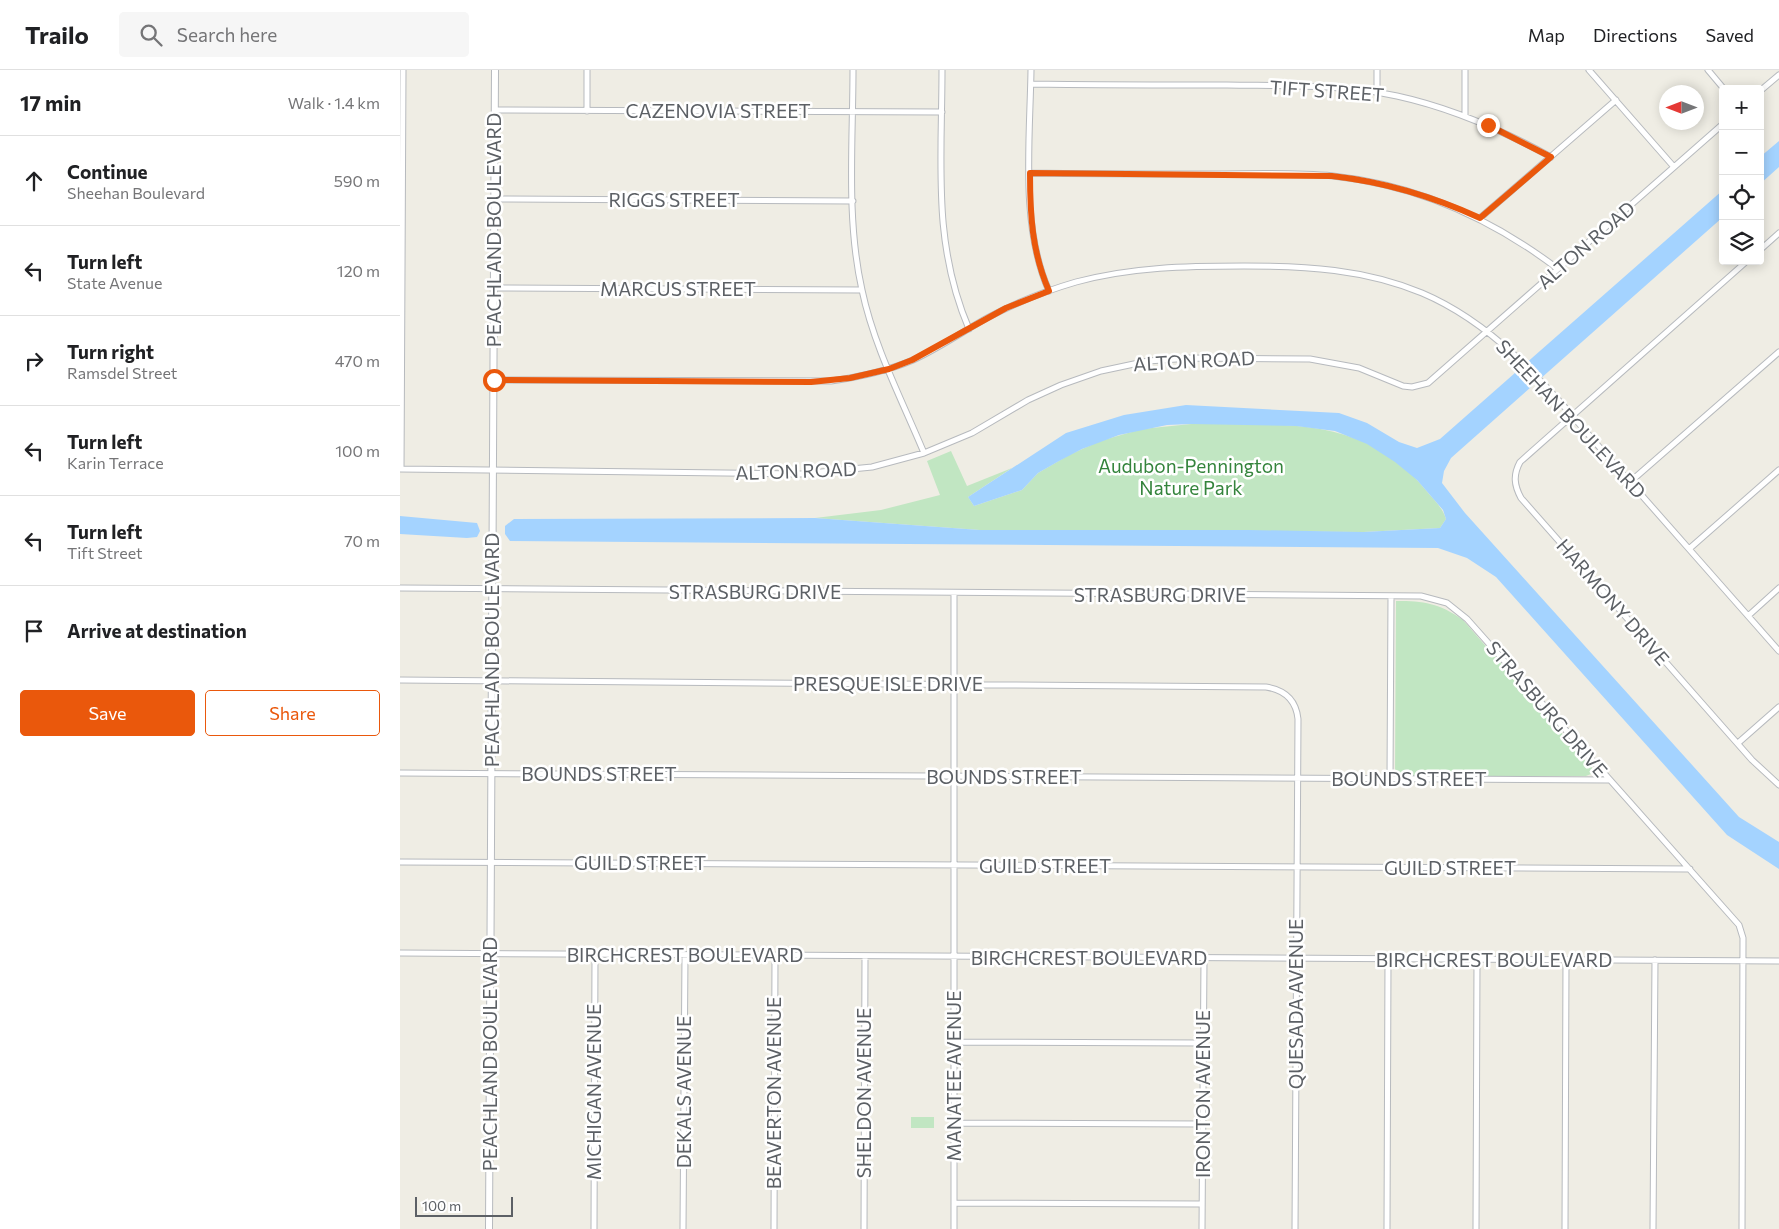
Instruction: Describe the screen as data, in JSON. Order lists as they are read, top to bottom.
{
  "streets": {
    "street": [
      "TIFT STREET",
      "CAZENOVIA STREET",
      "RIGGS STREET",
      "PEACHLAND BOULEVARD",
      "ALTON ROAD",
      "MARCUS STREET",
      "SHEEHAN BOULEVARD",
      "STRASBURG DRIVE",
      "HARMONY DRIVE",
      "PRESQUE ISLE DRIVE",
      "BOUNDS STREET",
      "GUILD STREET",
      "BIRCHCREST BOULEVARD",
      "QUESADA AVENUE",
      "MANATEE AVENUE",
      "MICHIGAN AVENUE",
      "DEKALS AVENUE",
      "BEAVERTON AVENUE",
      "SHELDON AVENUE",
      "IRONTON AVENUE"
    ]
  },
  "crossings": [
    ["CAZENOVIA STREET", "PEACHLAND BOULEVARD"],
    ["RIGGS STREET", "PEACHLAND BOULEVARD"],
    ["PEACHLAND BOULEVARD", "ALTON ROAD"],
    ["PEACHLAND BOULEVARD", "MARCUS STREET"],
    ["PEACHLAND BOULEVARD", "SHEEHAN BOULEVARD"],
    ["PEACHLAND BOULEVARD", "STRASBURG DRIVE"],
    ["PEACHLAND BOULEVARD", "PRESQUE ISLE DRIVE"],
    ["PEACHLAND BOULEVARD", "BOUNDS STREET"],
    ["PEACHLAND BOULEVARD", "GUILD STREET"],
    ["PEACHLAND BOULEVARD", "BIRCHCREST BOULEVARD"],
    ["ALTON ROAD", "SHEEHAN BOULEVARD"],
    ["SHEEHAN BOULEVARD", "HARMONY DRIVE"],
    ["STRASBURG DRIVE", "BOUNDS STREET"],
    ["STRASBURG DRIVE", "GUILD STREET"],
    ["STRASBURG DRIVE", "BIRCHCREST BOULEVARD"],
    ["STRASBURG DRIVE", "MANATEE AVENUE"],
    ["PRESQUE ISLE DRIVE", "BOUNDS STREET"],
    ["PRESQUE ISLE DRIVE", "QUESADA AVENUE"],
    ["PRESQUE ISLE DRIVE", "MANATEE AVENUE"],
    ["BOUNDS STREET", "QUESADA AVENUE"],
    ["BOUNDS STREET", "MANATEE AVENUE"],
    ["GUILD STREET", "QUESADA AVENUE"],
    ["GUILD STREET", "MANATEE AVENUE"],
    ["BIRCHCREST BOULEVARD", "QUESADA AVENUE"],
    ["BIRCHCREST BOULEVARD", "MANATEE AVENUE"],
    ["BIRCHCREST BOULEVARD", "MICHIGAN AVENUE"],
    ["BIRCHCREST BOULEVARD", "DEKALS AVENUE"],
    ["BIRCHCREST BOULEVARD", "BEAVERTON AVENUE"],
    ["BIRCHCREST BOULEVARD", "SHELDON AVENUE"],
    ["BIRCHCREST BOULEVARD", "IRONTON AVENUE"]
  ],
  "parks": ["Audubon-Pennington Nature Park"],
  "scale_bar": "100 m",
  "north": "left",
  "page": {
    "header": "Trailo",
    "search": "Search here",
    "nav": ["Map", "Directions", "Saved"],
    "heading": ["17 min", "Walk · 1.4 km"],
    "map_buttons": ["+", "−"],
    "list": [
      ["Continue", "Sheehan Boulevard", "590 m"],
      ["Turn left", "State Avenue", "120 m"],
      ["Turn right", "Ramsdel Street", "470 m"],
      ["Turn left", "Karin Terrace", "100 m"],
      ["Turn left", "Tift Street", "70 m"],
      "Arrive at destination"
    ],
    "buttons": ["Save", "Share"],
    "scale": "100 m"
  }
}
